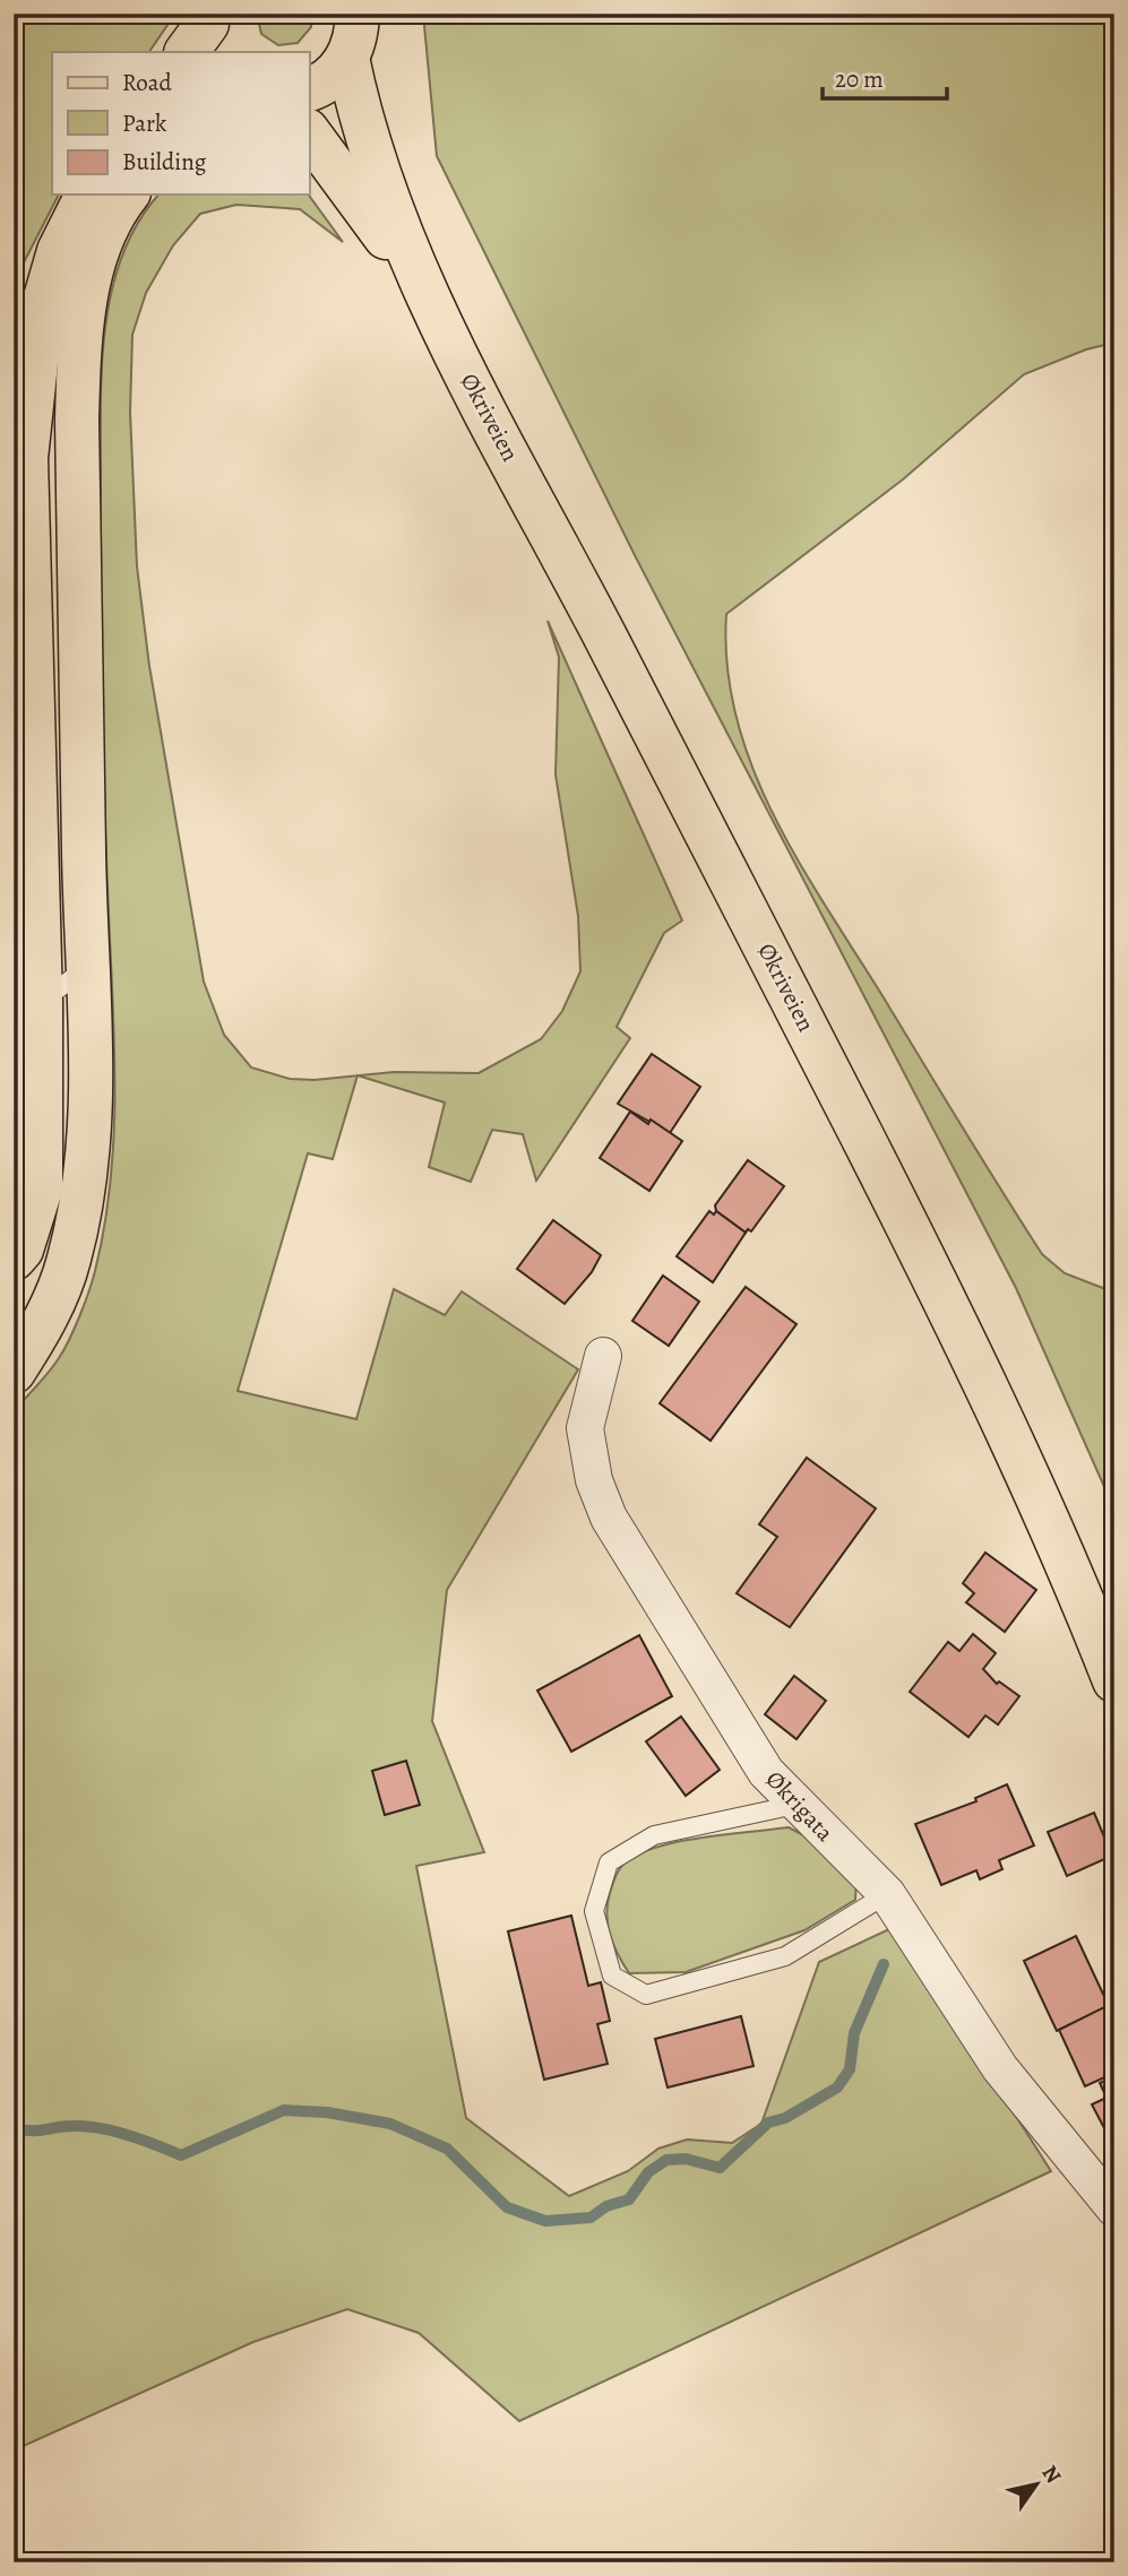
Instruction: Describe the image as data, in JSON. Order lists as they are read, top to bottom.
{
  "streets": {
    "main road": ["Økriveien"],
    "street": ["Økrigata"]
  },
  "legend": ["Road", "Park", "Building"],
  "scale_bar": "20 m",
  "north": "top right"
}
